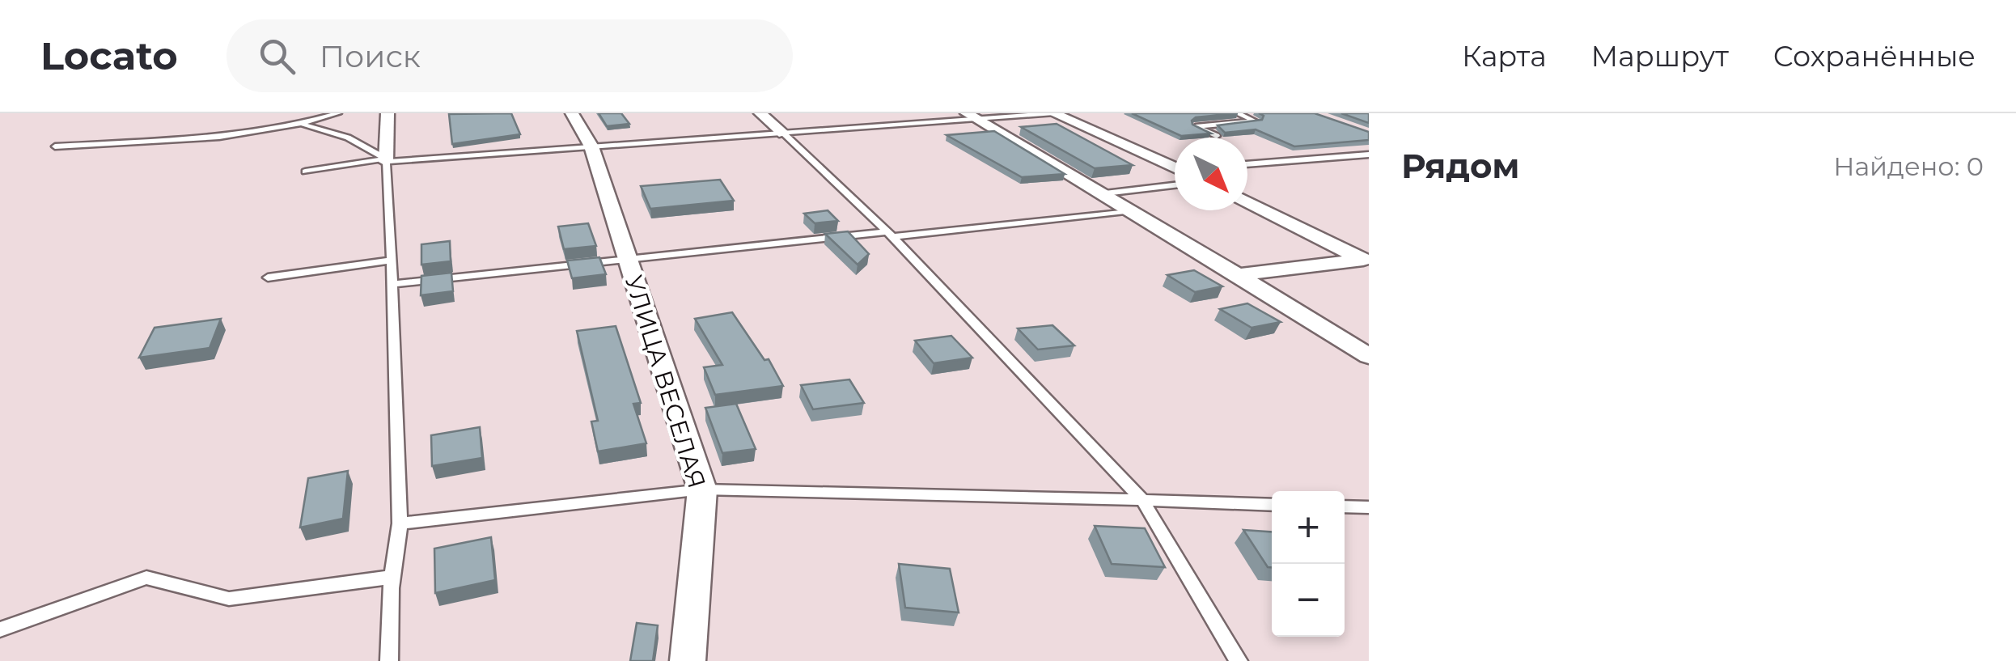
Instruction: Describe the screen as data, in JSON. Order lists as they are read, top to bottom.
{
  "streets": {
    "street": ["УЛИЦА ВЕСЕЛАЯ"]
  },
  "north": "bottom right",
  "page": {
    "header": "Locato",
    "search": "Поиск",
    "nav": ["Карта", "Маршрут", "Сохранённые"],
    "heading": ["Рядом", "Найдено: 0"],
    "map_buttons": ["+", "−"]
  }
}
